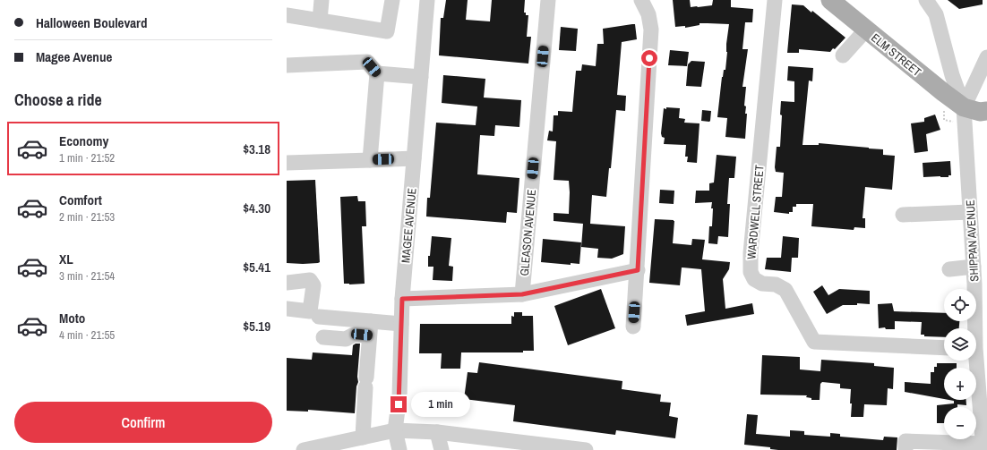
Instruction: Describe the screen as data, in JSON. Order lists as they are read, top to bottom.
{
  "streets": {
    "main road": ["ELM STREET"],
    "street": [
      "WARDWELL STREET",
      "MAGEE AVENUE",
      "GLEASON AVENUE",
      "SHIPPAN AVENUE"
    ]
  },
  "crossings": [
    ["ELM STREET", "SHIPPAN AVENUE"]
  ],
  "page": {
    "banner": ["Halloween Boulevard", "Magee Avenue"],
    "heading": "Choose a ride",
    "list": [
      {
        "name": "Economy",
        "note": "1 min · 21:52",
        "value": "$3.18"
      },
      {
        "name": "Comfort",
        "note": "2 min · 21:53",
        "value": "$4.30"
      },
      {
        "name": "XL",
        "note": "3 min · 21:54",
        "value": "$5.41"
      },
      {
        "name": "Moto",
        "note": "4 min · 21:55",
        "value": "$5.19"
      }
    ],
    "map_buttons": ["+", "−"],
    "bubble": "1 min",
    "buttons": "Confirm"
  }
}
